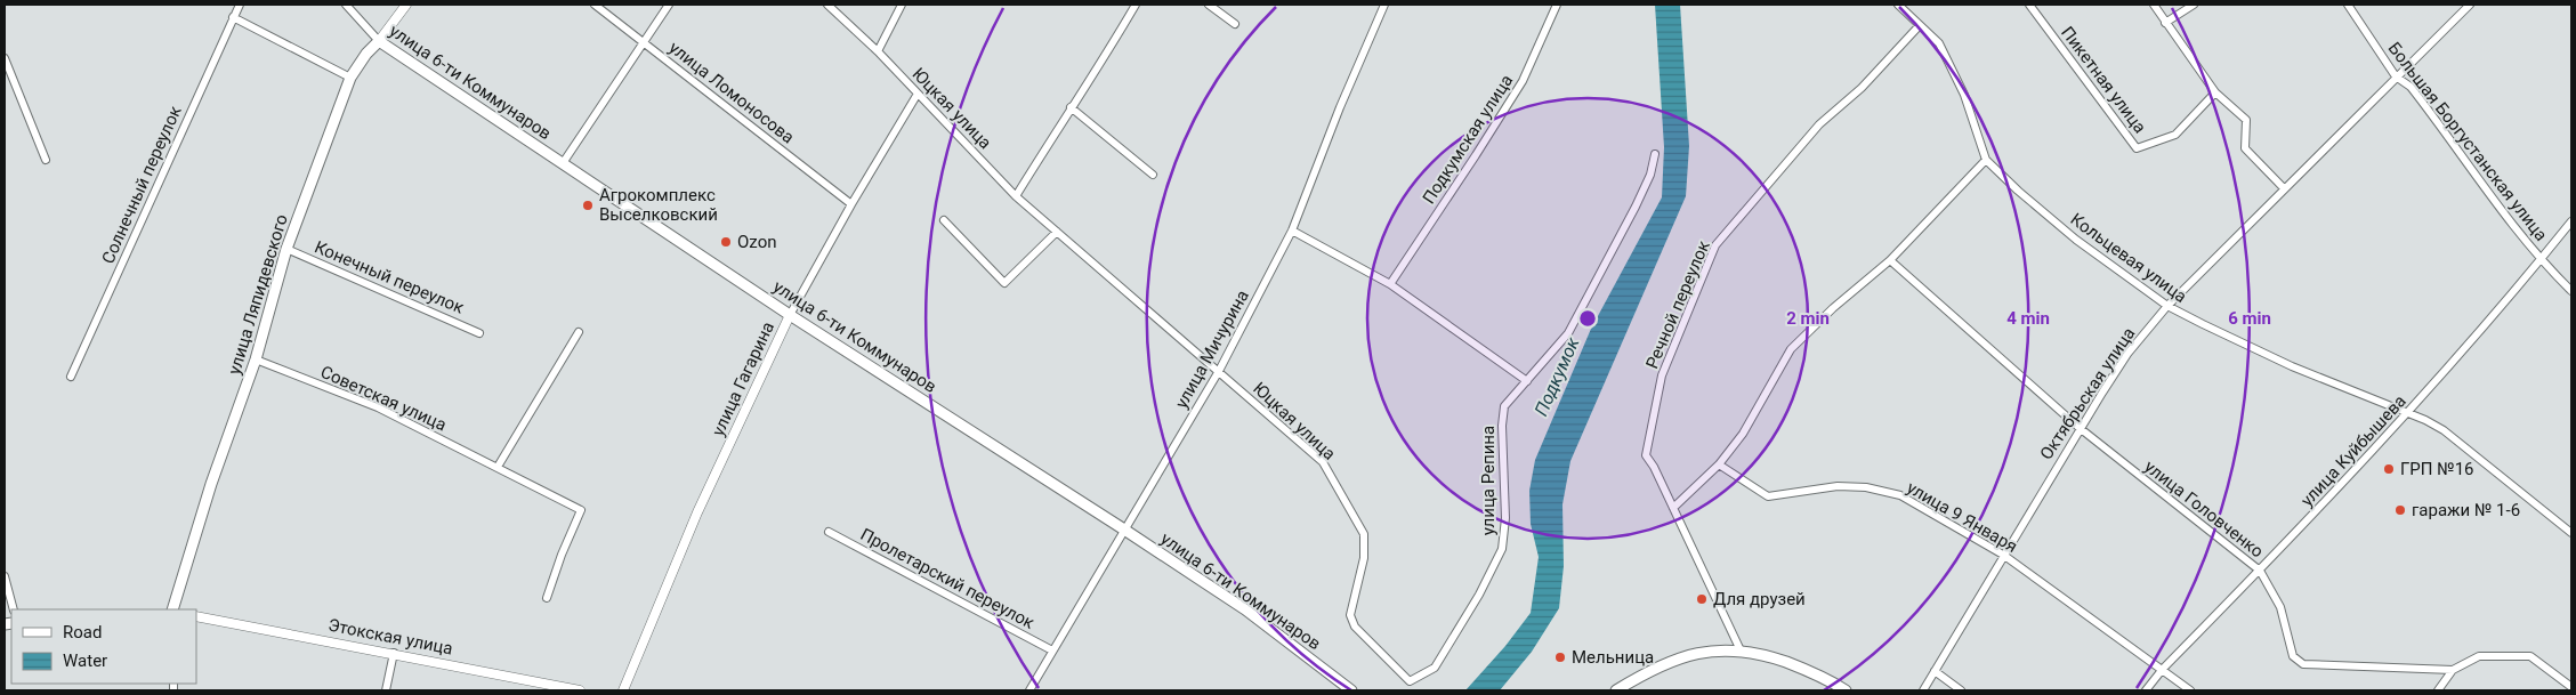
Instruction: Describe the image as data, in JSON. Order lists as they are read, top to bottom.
{
  "streets": {
    "main road": ["улица 6-ти Коммунаров", "улица Ляпидевского"],
    "street": [
      "Пикетная улица",
      "улица Ломоносова",
      "Юцкая улица",
      "Подкумская улица",
      "Большая Боргустанская улица",
      "Солнечный переулок",
      "Кольцевая улица",
      "Конечный переулок",
      "Речной переулок",
      "улица Мичурина",
      "улица Гагарина",
      "Октябрьская улица",
      "Советская улица",
      "улица Куйбышева",
      "улица Репина",
      "улица Головченко",
      "улица 9 Января",
      "Пролетарский переулок",
      "Этокская улица"
    ]
  },
  "crossings": [
    ["улица 6-ти Коммунаров", "улица Ляпидевского"],
    ["улица 6-ти Коммунаров", "улица Мичурина"],
    ["улица 6-ти Коммунаров", "улица Гагарина"],
    ["улица Ломоносова", "улица Гагарина"],
    ["Юцкая улица", "улица Мичурина"],
    ["Юцкая улица", "улица Гагарина"],
    ["Юцкая улица", "улица Репина"],
    ["Большая Боргустанская улица", "Октябрьская улица"],
    ["Большая Боргустанская улица", "улица Куйбышева"],
    ["Кольцевая улица", "Речной переулок"],
    ["Кольцевая улица", "Октябрьская улица"],
    ["Кольцевая улица", "улица Куйбышева"],
    ["Конечный переулок", "улица Ляпидевского"],
    ["улица Ляпидевского", "Советская улица"],
    ["улица Мичурина", "Пролетарский переулок"],
    ["Октябрьская улица", "улица Головченко"],
    ["Октябрьская улица", "улица 9 Января"],
    ["улица Куйбышева", "улица Головченко"],
    ["улица Куйбышева", "улица 9 Января"]
  ],
  "water": ["Подкумок"],
  "places": [
    "Агрокомплекс Выселковский",
    "Ozon",
    "ГРП №16",
    "гаражи № 1-6",
    "Для друзей",
    "Мельница"
  ],
  "legend": ["Road", "Water"],
  "rings": ["2 min", "4 min", "6 min"]
}
